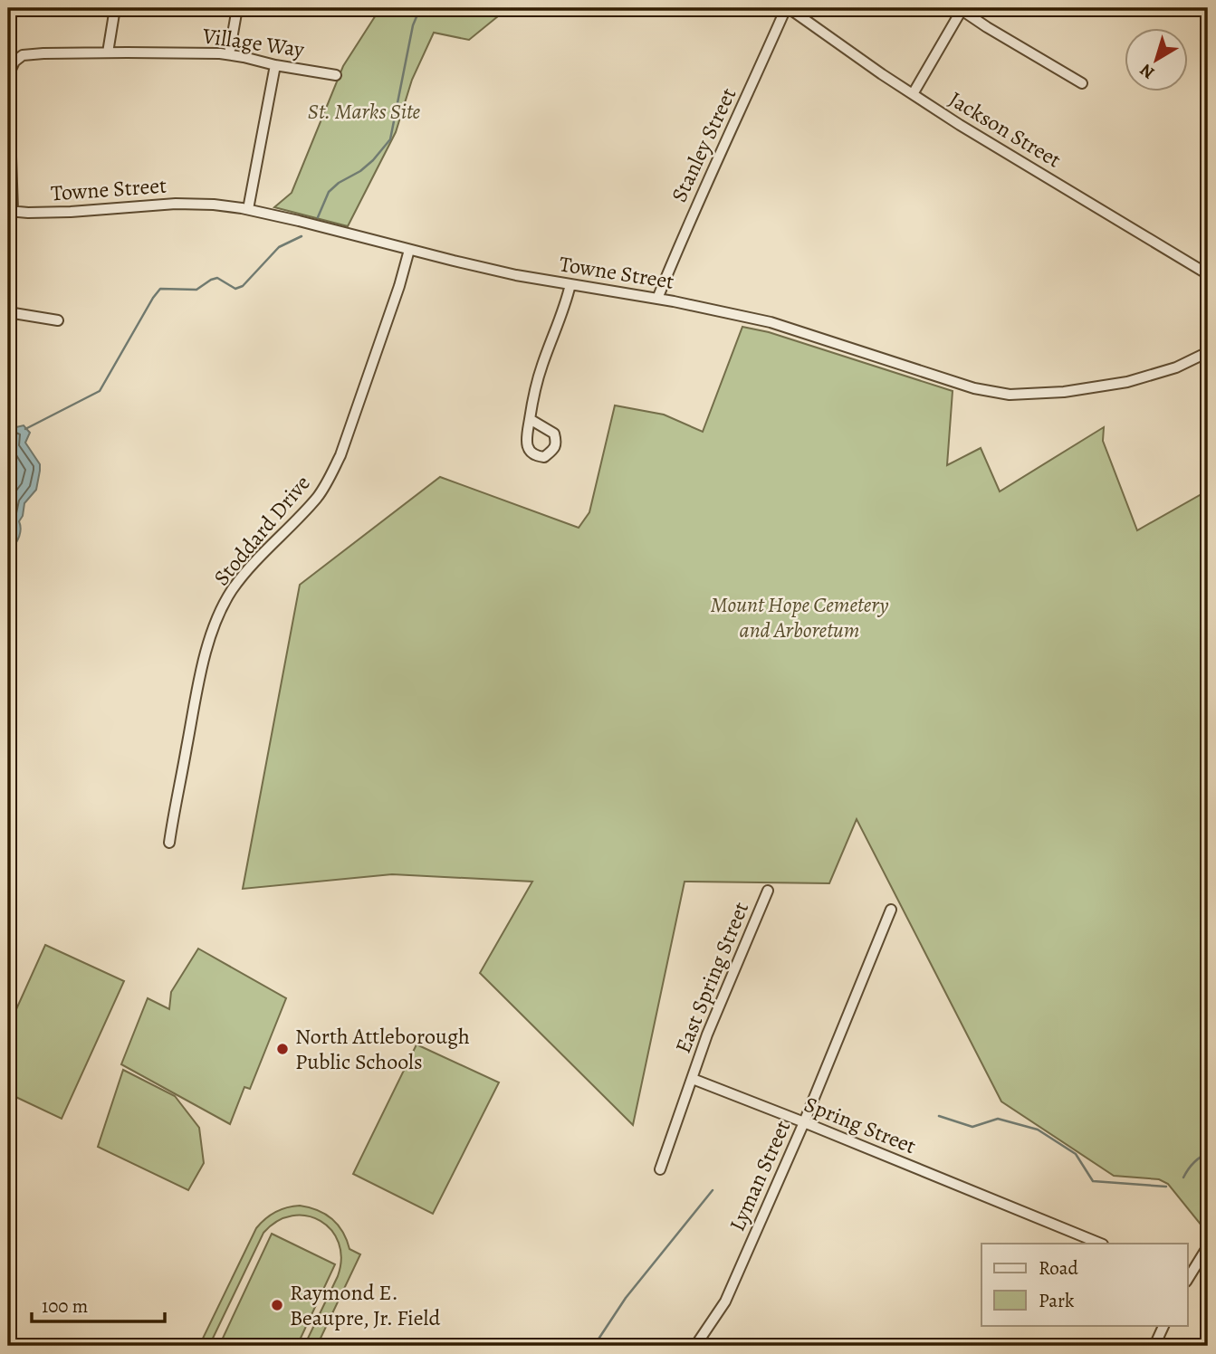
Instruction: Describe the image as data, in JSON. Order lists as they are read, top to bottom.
{
  "streets": {
    "street": [
      "Village Way",
      "Jackson Street",
      "Stanley Street",
      "Towne Street",
      "Stoddard Drive",
      "East Spring Street",
      "Spring Street",
      "Lyman Street"
    ]
  },
  "crossings": [
    ["Village Way", "Towne Street"],
    ["Jackson Street", "Stanley Street"],
    ["Stanley Street", "Towne Street"],
    ["Towne Street", "Stoddard Drive"],
    ["East Spring Street", "Spring Street"],
    ["Spring Street", "Lyman Street"]
  ],
  "parks": ["St. Marks Site", "Mount Hope Cemetery and Arboretum"],
  "places": ["North Attleborough Public Schools", "Raymond E. Beaupre, Jr. Field"],
  "legend": ["Road", "Park"],
  "scale_bar": "100 m",
  "north": "bottom left"
}
